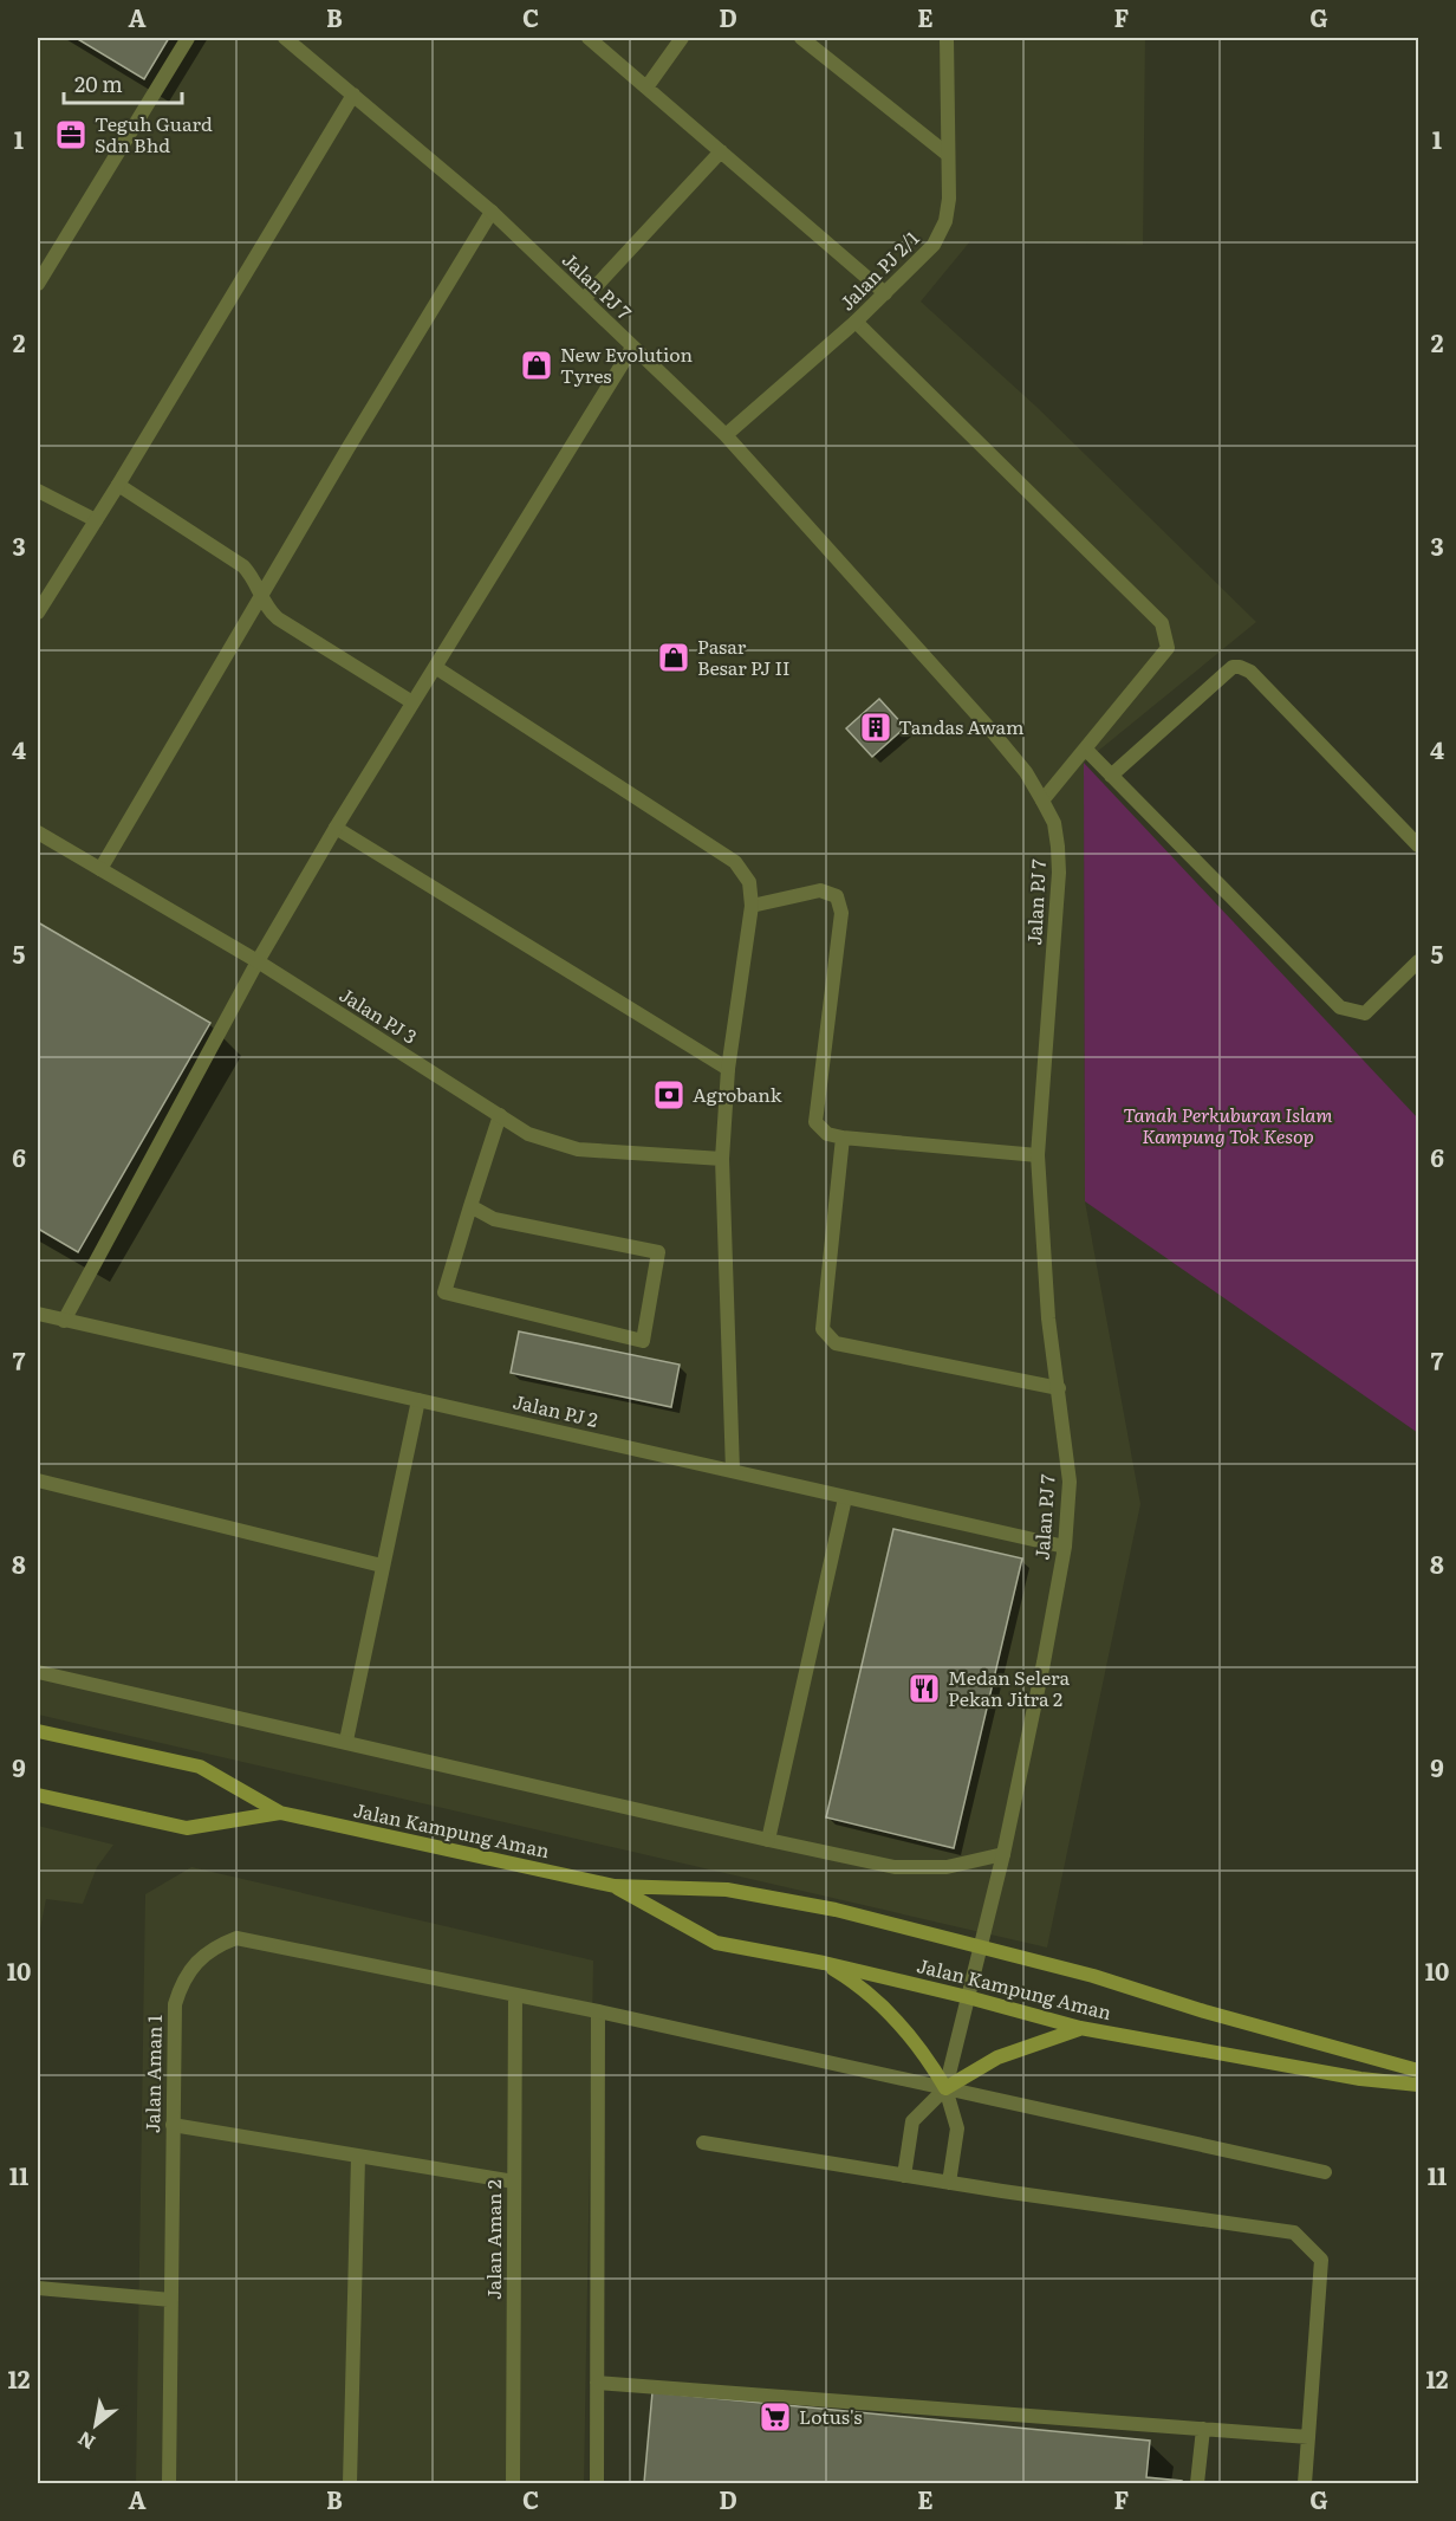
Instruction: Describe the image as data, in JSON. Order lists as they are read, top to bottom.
{
  "streets": {
    "street": [
      "Jalan PJ 2/1",
      "Jalan PJ 7",
      "Jalan PJ 3",
      "Jalan PJ 2",
      "Jalan Kampung Aman",
      "Jalan Aman 1",
      "Jalan Aman 2"
    ]
  },
  "crossings": [
    ["Jalan PJ 2/1", "Jalan PJ 7"],
    ["Jalan PJ 7", "Jalan PJ 2"],
    ["Jalan PJ 7", "Jalan Kampung Aman"],
    ["Jalan PJ 7", "Jalan Aman 1"],
    ["Jalan Aman 1", "Jalan Aman 2"]
  ],
  "parks": ["Tanah Perkuburan Islam Kampung Tok Kesop"],
  "places": {
    "office": ["Teguh Guard Sdn Bhd"],
    "shop": ["New Evolution Tyres", "Pasar Besar PJ II"],
    "building": ["Tandas Awam"],
    "bank": ["Agrobank"],
    "restaurant": ["Medan Selera Pekan Jitra 2"],
    "supermarket": ["Lotus's"]
  },
  "scale_bar": "20 m",
  "north": "bottom left",
  "grid": {
    "columns": [
      "A",
      "B",
      "C",
      "D",
      "E",
      "F",
      "G"
    ],
    "rows": [
      "1",
      "2",
      "3",
      "4",
      "5",
      "6",
      "7",
      "8",
      "9",
      "10",
      "11",
      "12"
    ]
  }
}
